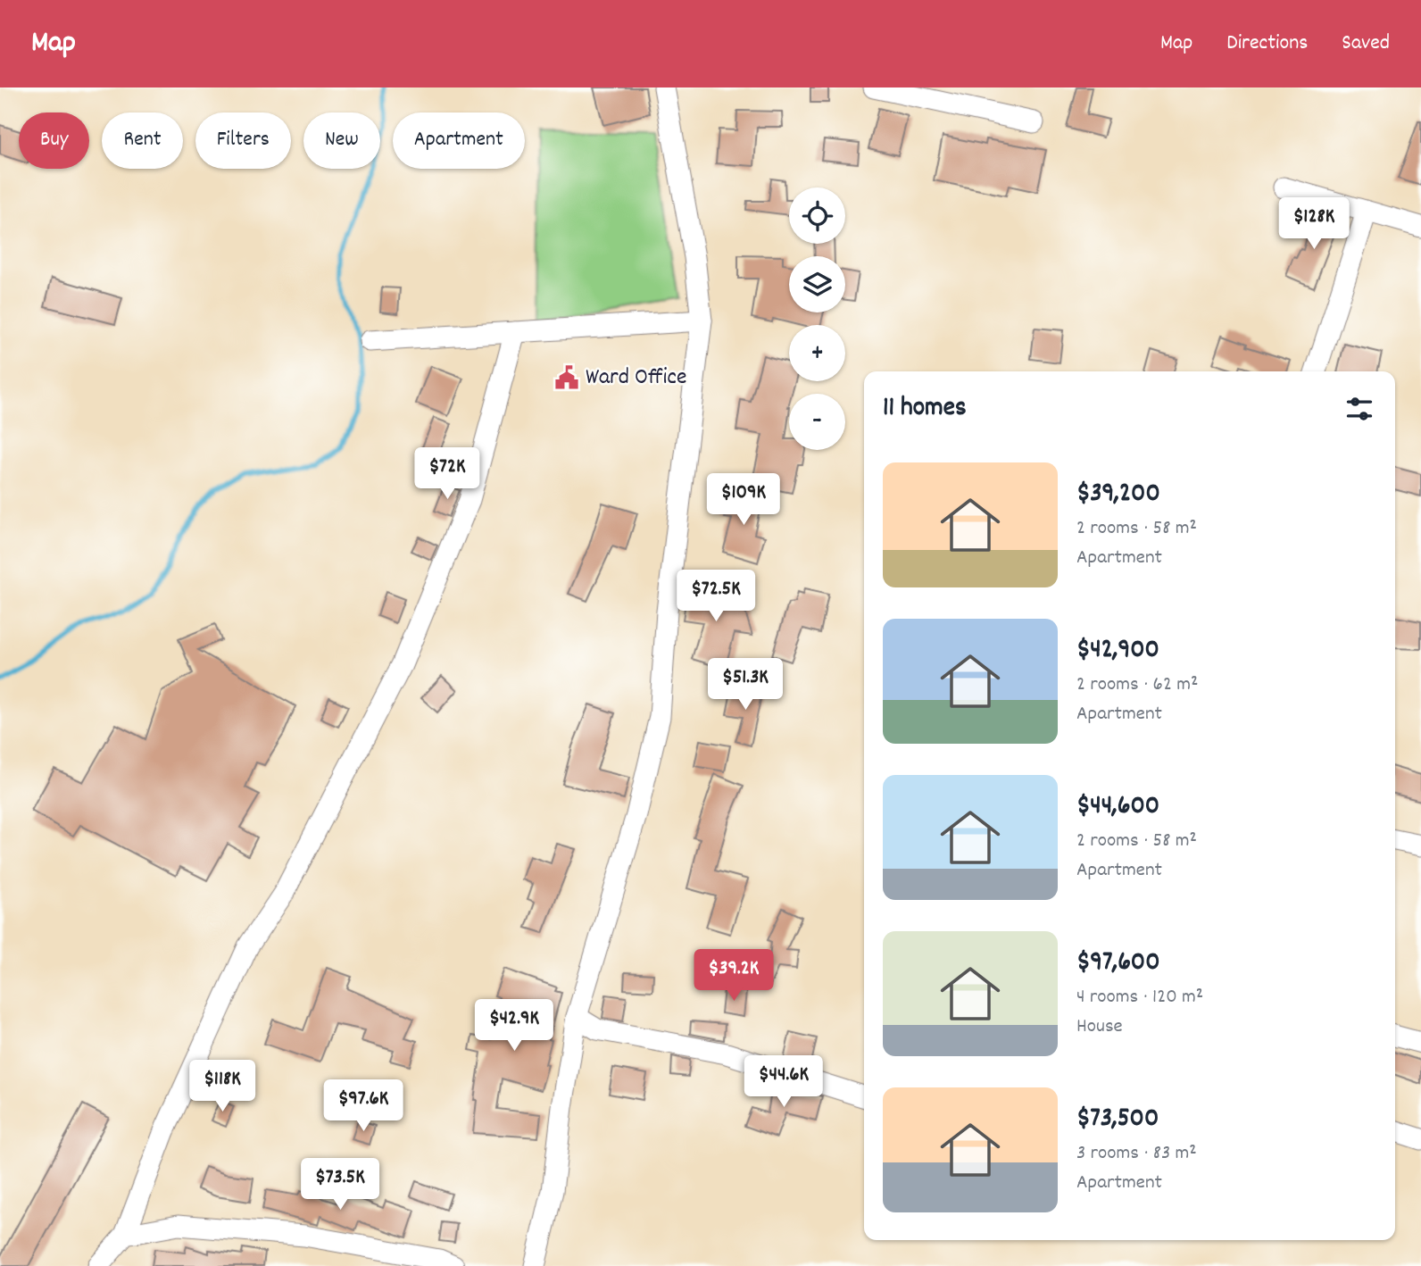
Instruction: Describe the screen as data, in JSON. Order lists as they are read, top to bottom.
{
  "places": {
    "public building": ["Ward Office"]
  },
  "page": {
    "header": "Map",
    "nav": ["Map", "Directions", "Saved"],
    "chip": [
      "Buy",
      "Rent",
      "Filters",
      "New",
      "Apartment"
    ],
    "map_buttons": ["+", "−"],
    "price": [
      "$128K",
      "$72K",
      "$109K",
      "$72.5K",
      "$51.3K",
      "$39.2K",
      "$42.9K",
      "$44.6K",
      "$118K",
      "$97.6K",
      "$73.5K"
    ],
    "heading": "11 homes",
    "list": [
      {
        "name": "$39,200",
        "note": "2 rooms · 58 m² · Apartment"
      },
      {
        "name": "$42,900",
        "note": "2 rooms · 62 m² · Apartment"
      },
      {
        "name": "$44,600",
        "note": "2 rooms · 58 m² · Apartment"
      },
      {
        "name": "$97,600",
        "note": "4 rooms · 120 m² · House"
      },
      {
        "name": "$73,500",
        "note": "3 rooms · 83 m² · Apartment"
      }
    ]
  }
}
